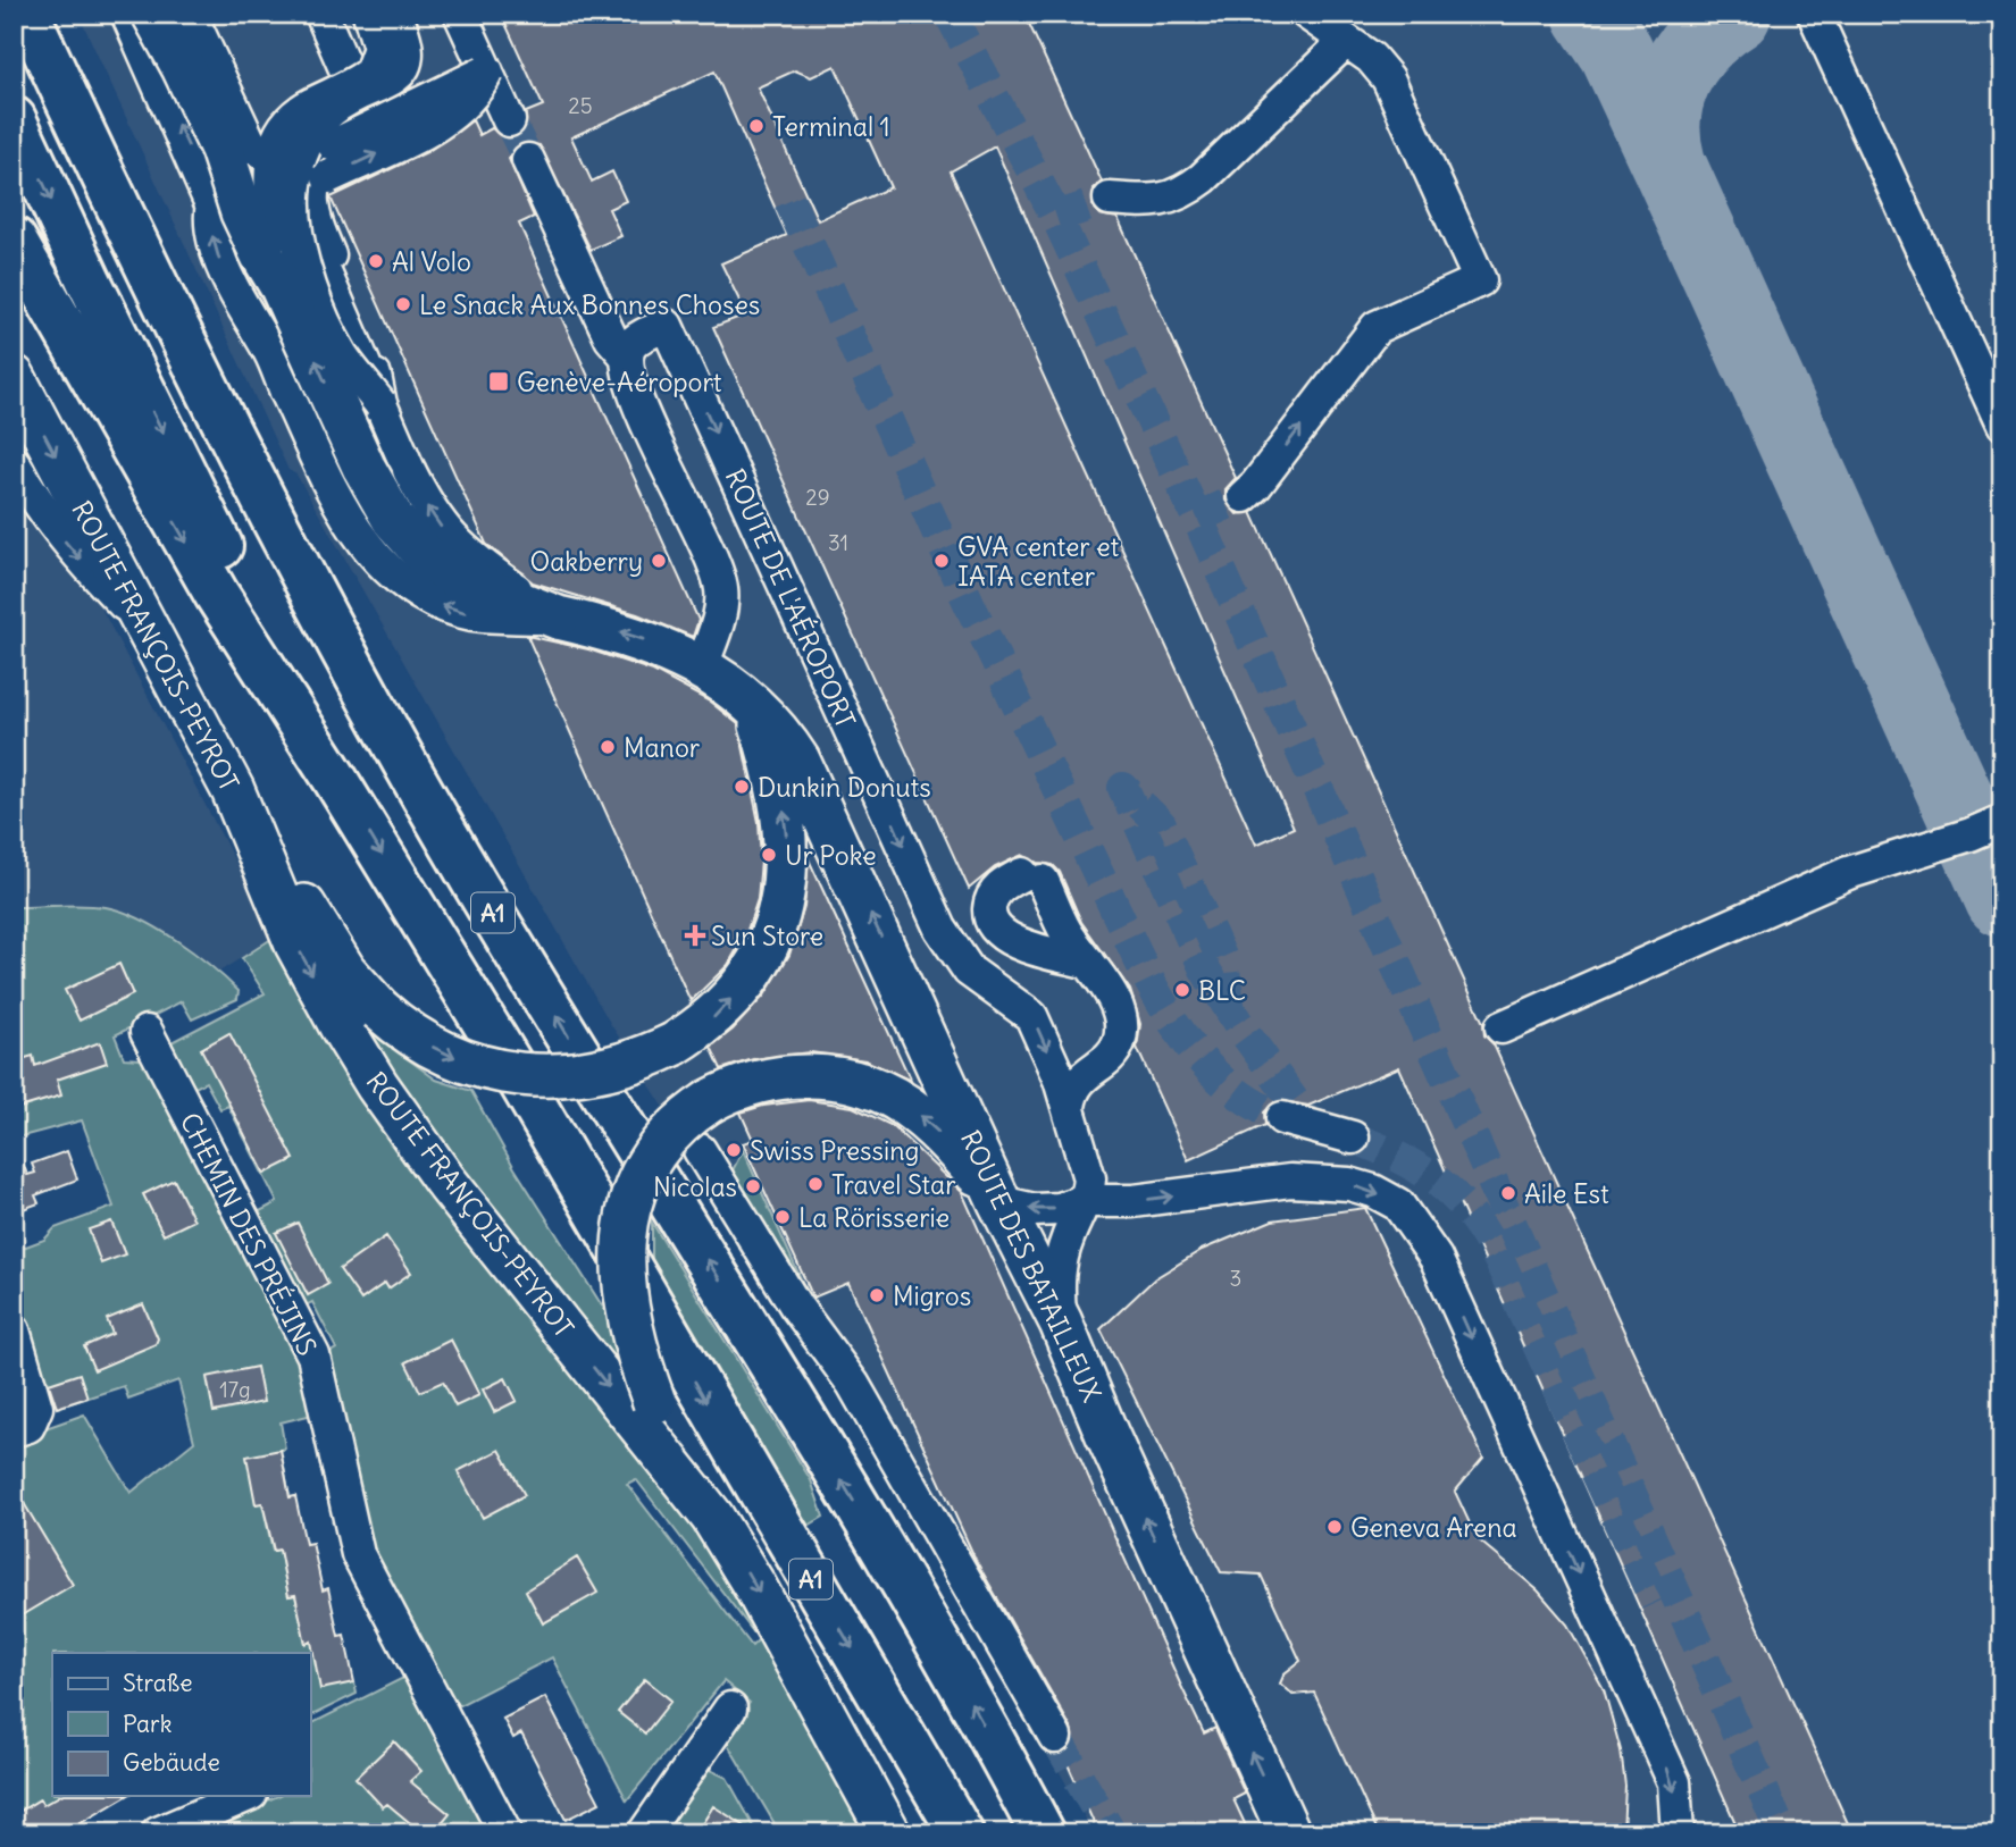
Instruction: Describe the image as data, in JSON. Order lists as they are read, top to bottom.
{
  "streets": {
    "highway": ["A1"],
    "main road": ["ROUTE FRANÇOIS-PEYROT", "ROUTE DES BATAILLEUX"],
    "street": ["ROUTE DE L'AÉROPORT", "CHEMIN DES PRÉJINS"]
  },
  "crossings": [
    ["ROUTE DE L'AÉROPORT", "ROUTE DES BATAILLEUX"]
  ],
  "one_way": ["ROUTE FRANÇOIS-PEYROT", "ROUTE DES BATAILLEUX"],
  "places": {
    "other": [
      "Terminal 1",
      "Al Volo",
      "Le Snack Aux Bonnes Choses",
      "Oakberry",
      "GVA center et IATA center",
      "Manor",
      "Dunkin Donuts",
      "Ur Poke",
      "BLC",
      "Swiss Pressing",
      "Travel Star",
      "Nicolas",
      "Aile Est",
      "La Rörisserie",
      "Migros",
      "Geneva Arena"
    ],
    "transit": ["Genève-Aéroport"],
    "health": ["Sun Store"]
  },
  "house_numbers": [
    "25",
    "29",
    "31",
    "3",
    "17g"
  ],
  "legend": ["Straße", "Park", "Gebäude"]
}
